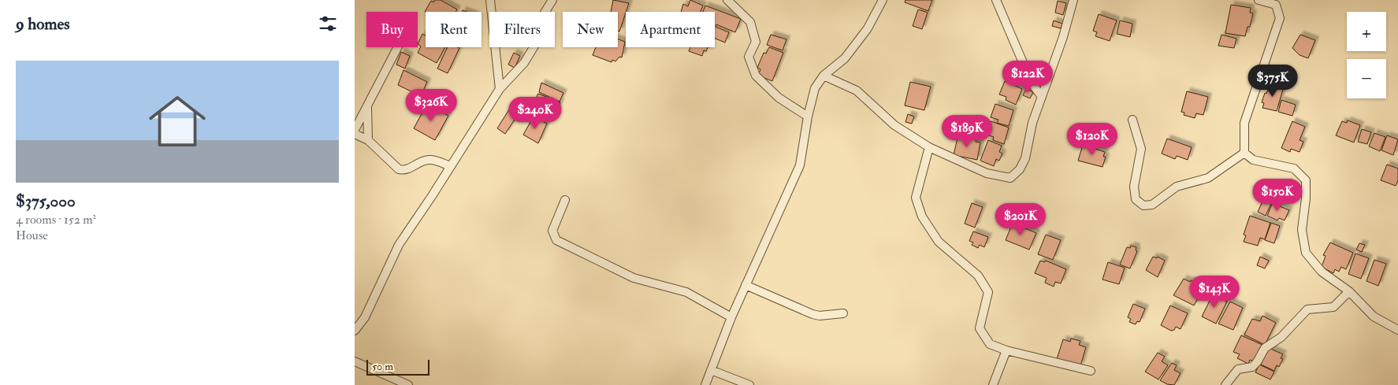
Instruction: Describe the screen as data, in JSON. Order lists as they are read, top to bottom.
{
  "scale_bar": "50 m",
  "page": {
    "heading": "9 homes",
    "map_buttons": ["+", "−"],
    "chip": [
      "Buy",
      "Rent",
      "Filters",
      "New",
      "Apartment"
    ],
    "list": [
      {
        "name": "$375,000",
        "note": "4 rooms · 152 m² · House"
      }
    ],
    "price": [
      "$122K",
      "$375K",
      "$326K",
      "$240K",
      "$189K",
      "$120K",
      "$150K",
      "$201K",
      "$143K"
    ],
    "scale": "50 m"
  }
}
